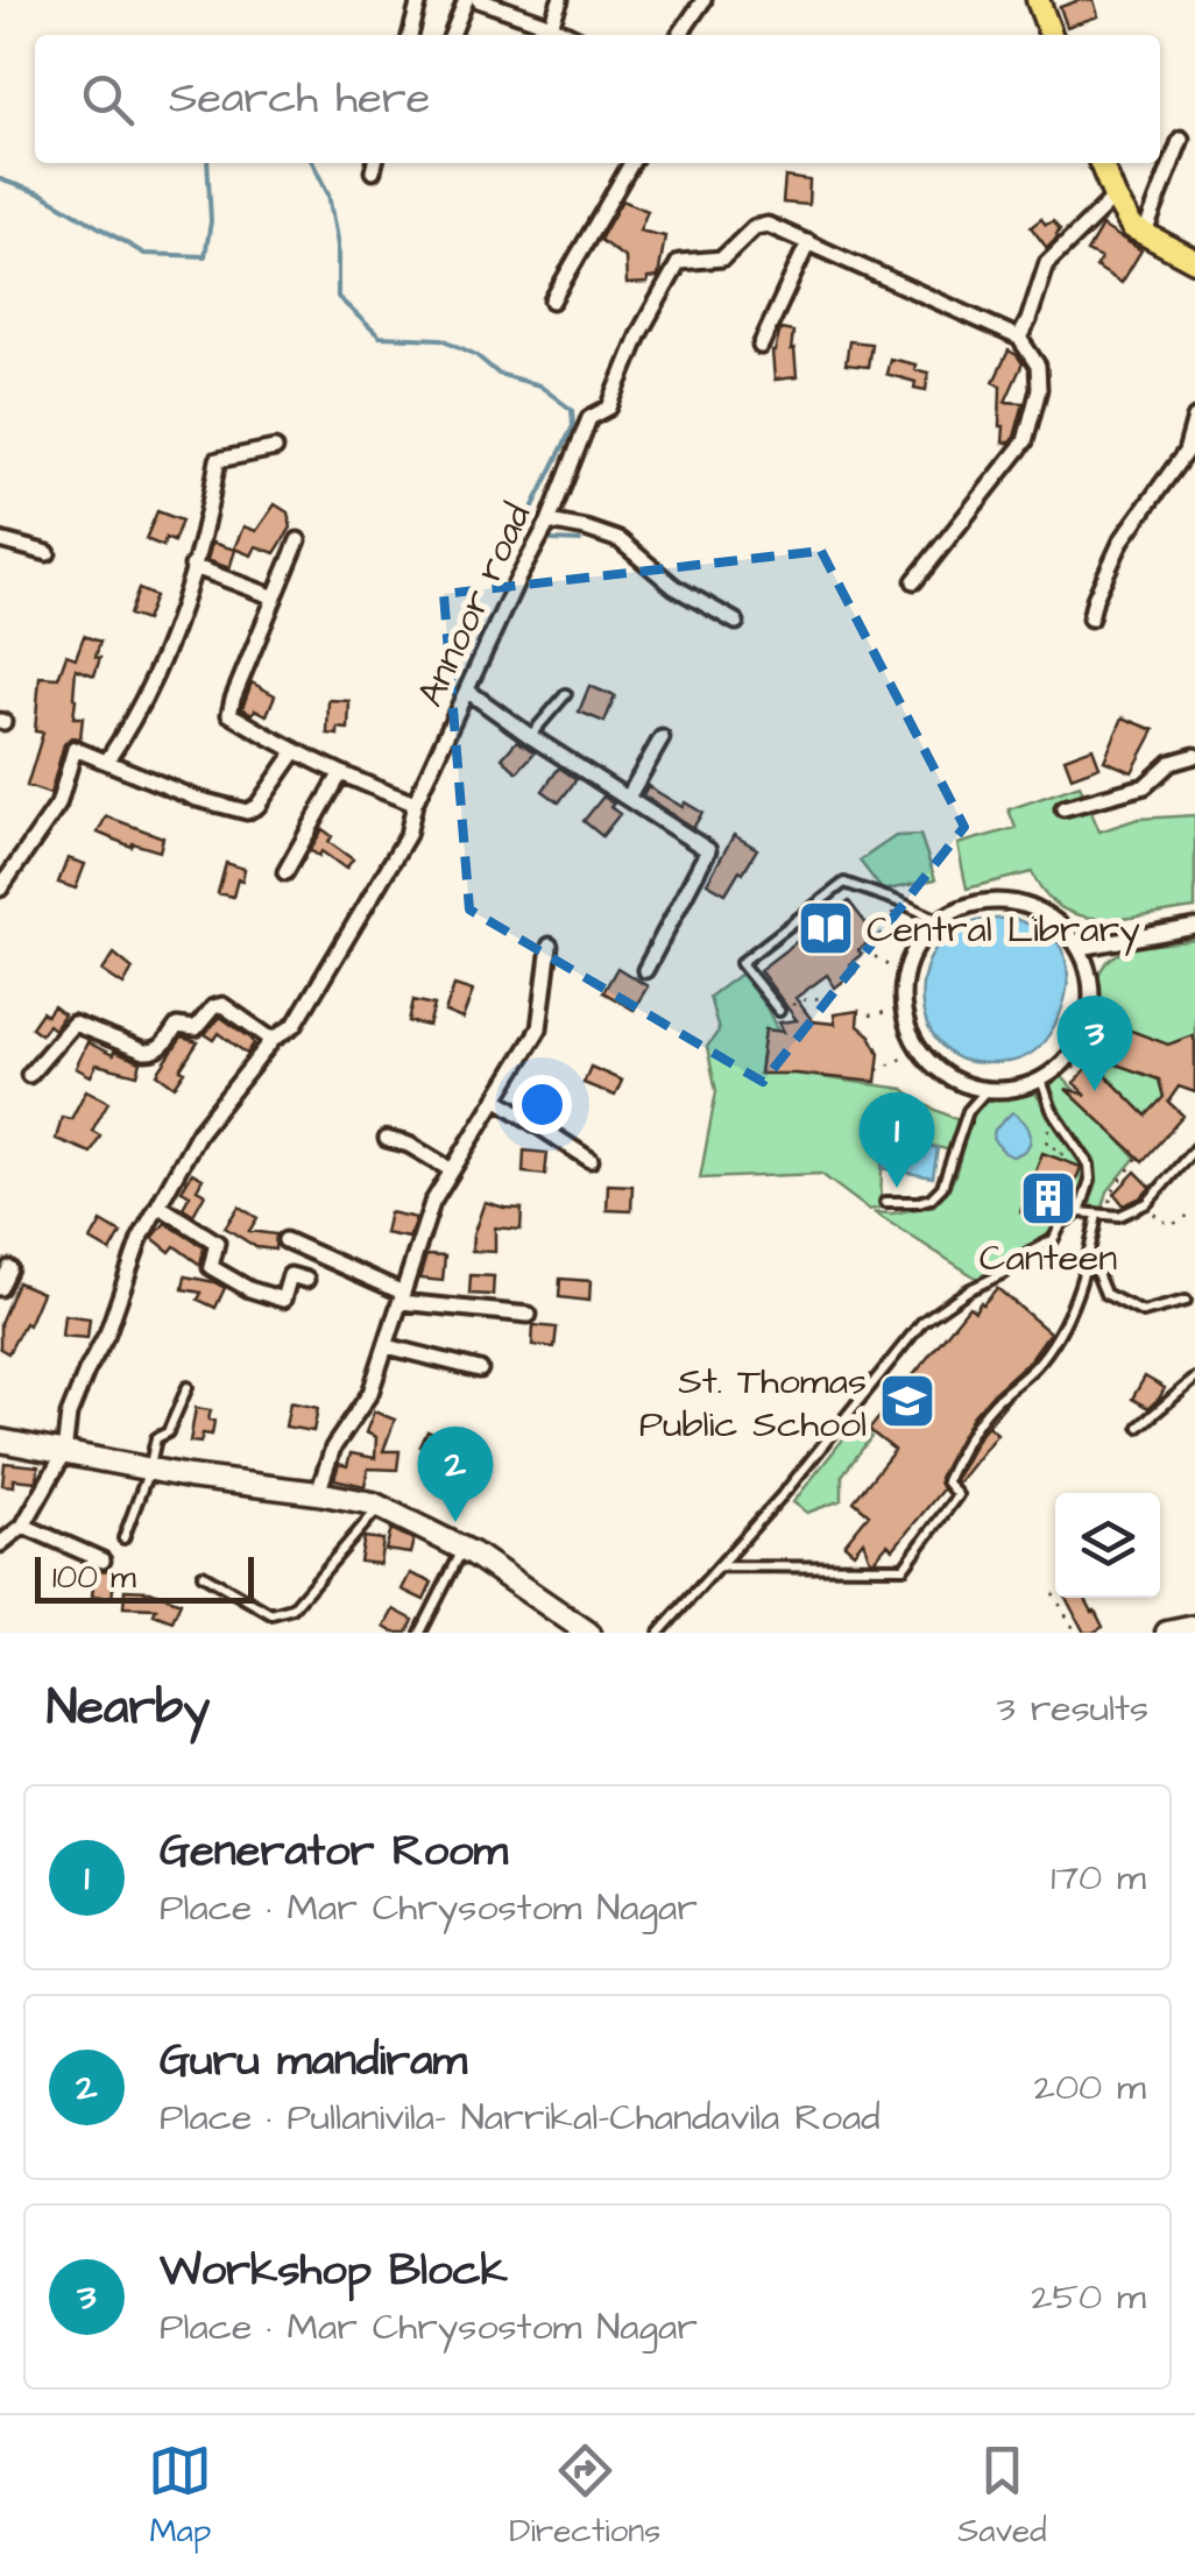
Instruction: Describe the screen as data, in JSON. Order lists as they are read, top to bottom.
{
  "streets": {
    "street": ["Annoor road"]
  },
  "places": {
    "library": ["Central Library"],
    "building": ["Canteen"],
    "school or university": ["St. Thomas Public School"]
  },
  "scale_bar": "100 m",
  "page": {
    "search": "Search here",
    "pins": ["3", "1", "2"],
    "scale": "100 m",
    "heading": ["Nearby", "3 results"],
    "list": [
      {
        "mark": "1",
        "name": "Generator Room",
        "note": "Place · Mar Chrysostom Nagar",
        "value": "170 m"
      },
      {
        "mark": "2",
        "name": "Guru mandiram",
        "note": "Place · Pullanivila- Narrikal-Chandavila Road",
        "value": "200 m"
      },
      {
        "mark": "3",
        "name": "Workshop Block",
        "note": "Place · Mar Chrysostom Nagar",
        "value": "250 m"
      }
    ],
    "nav": ["Map", "Directions", "Saved"]
  }
}
